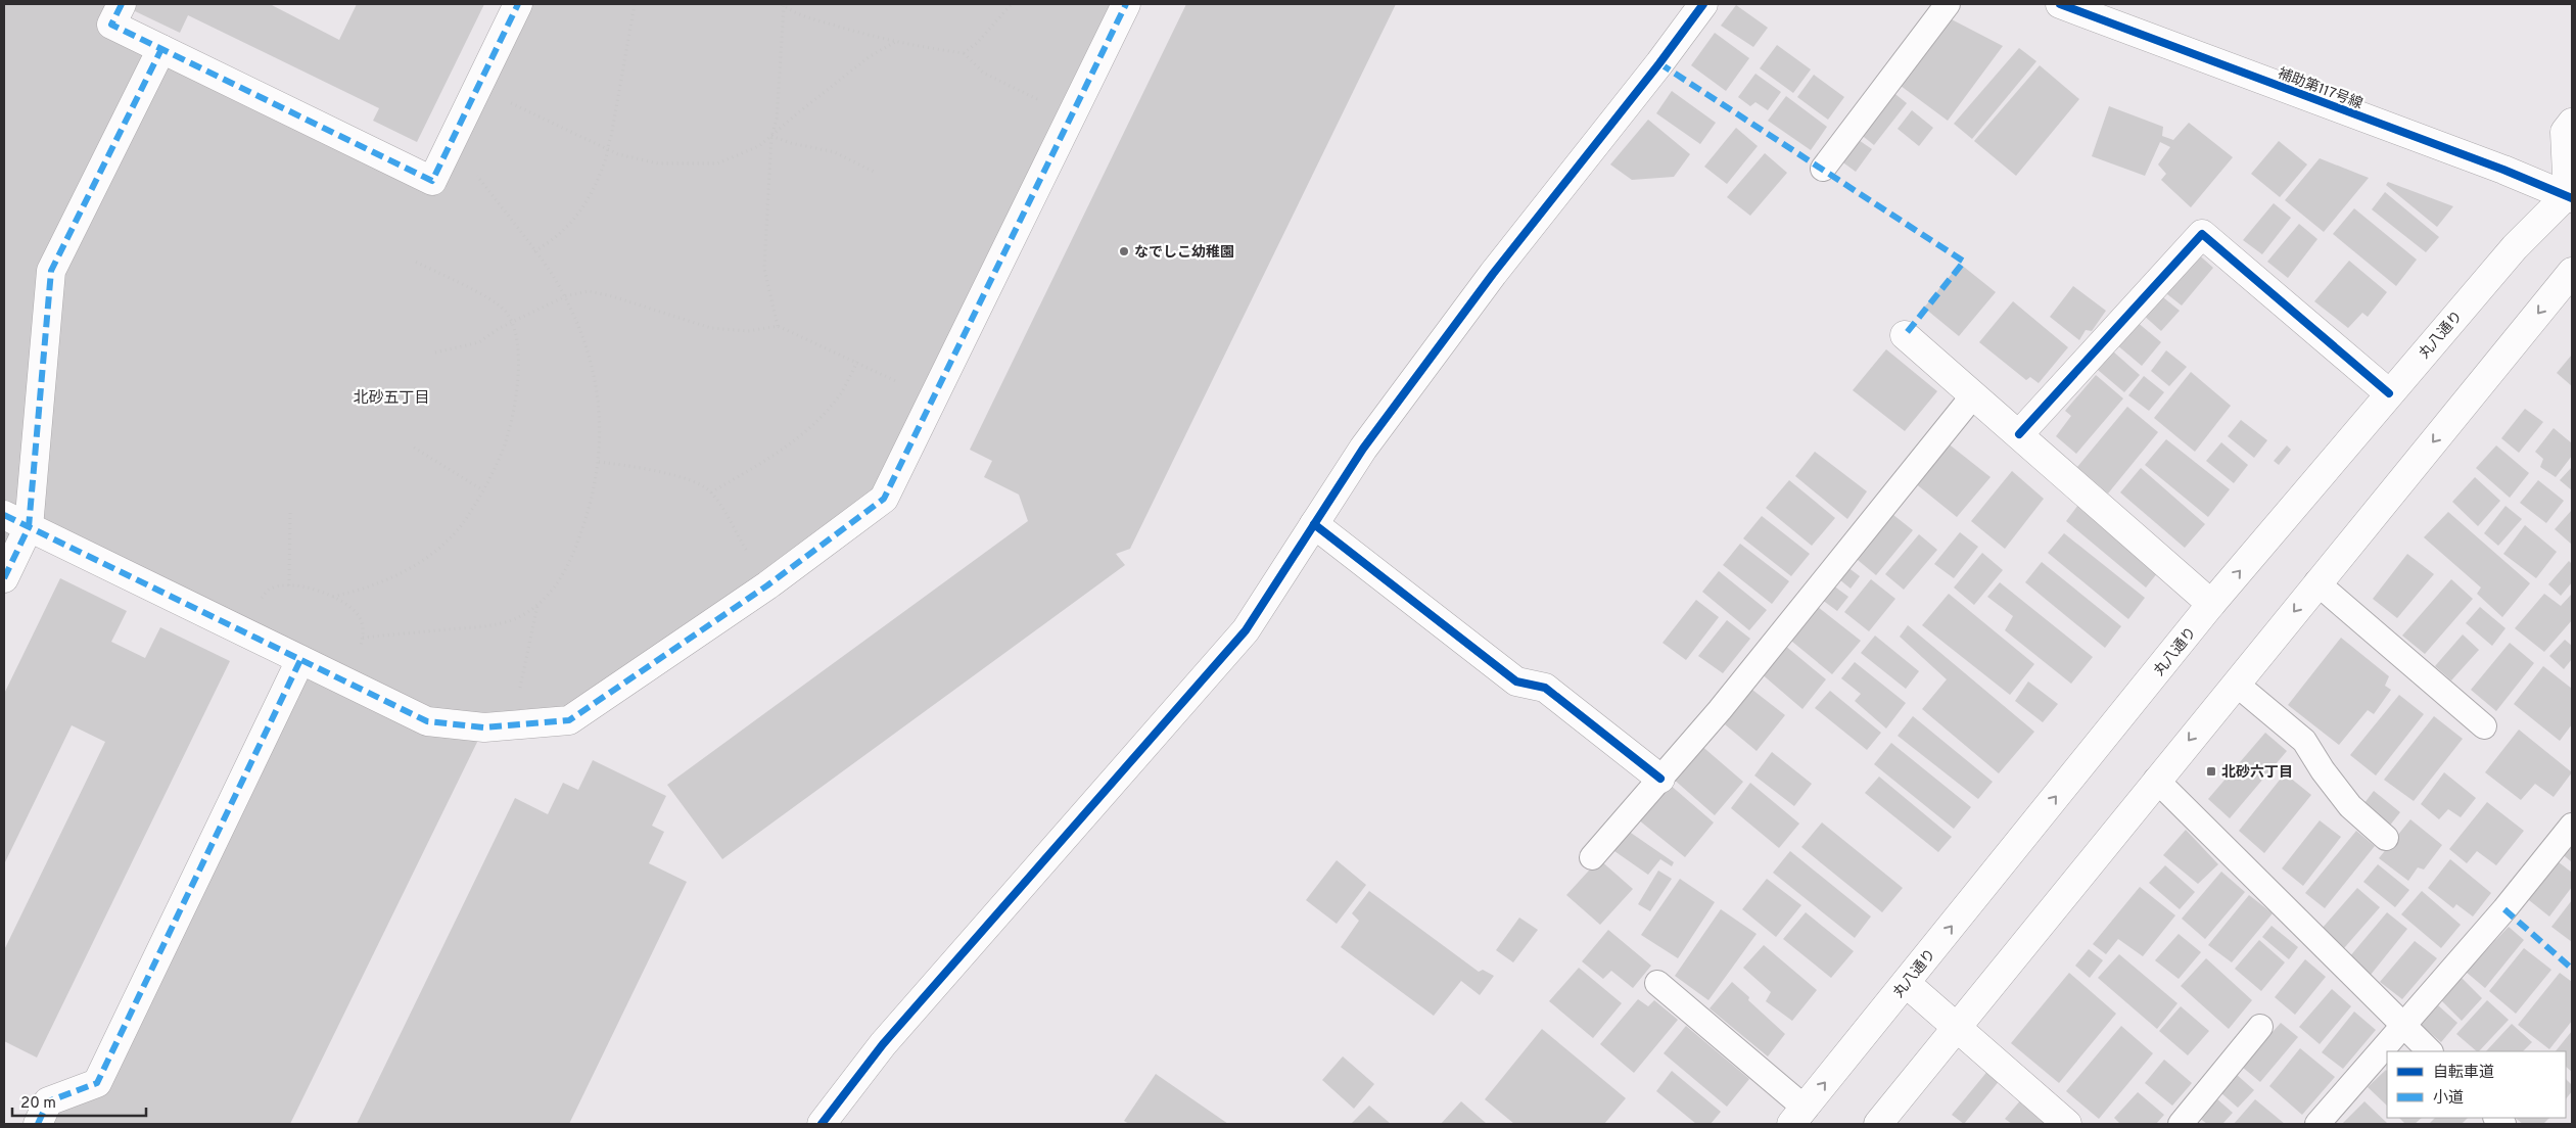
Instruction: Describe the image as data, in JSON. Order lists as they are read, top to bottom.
{
  "streets": {
    "street": ["補助第117号線", "丸八通り"]
  },
  "crossings": [
    ["補助第117号線", "丸八通り"]
  ],
  "districts": ["北砂五丁目"],
  "places": {
    "other": ["なでしこ幼稚園"],
    "transit": ["北砂六丁目"]
  },
  "legend": ["自転車道", "小道"],
  "scale_bar": "20 m"
}
